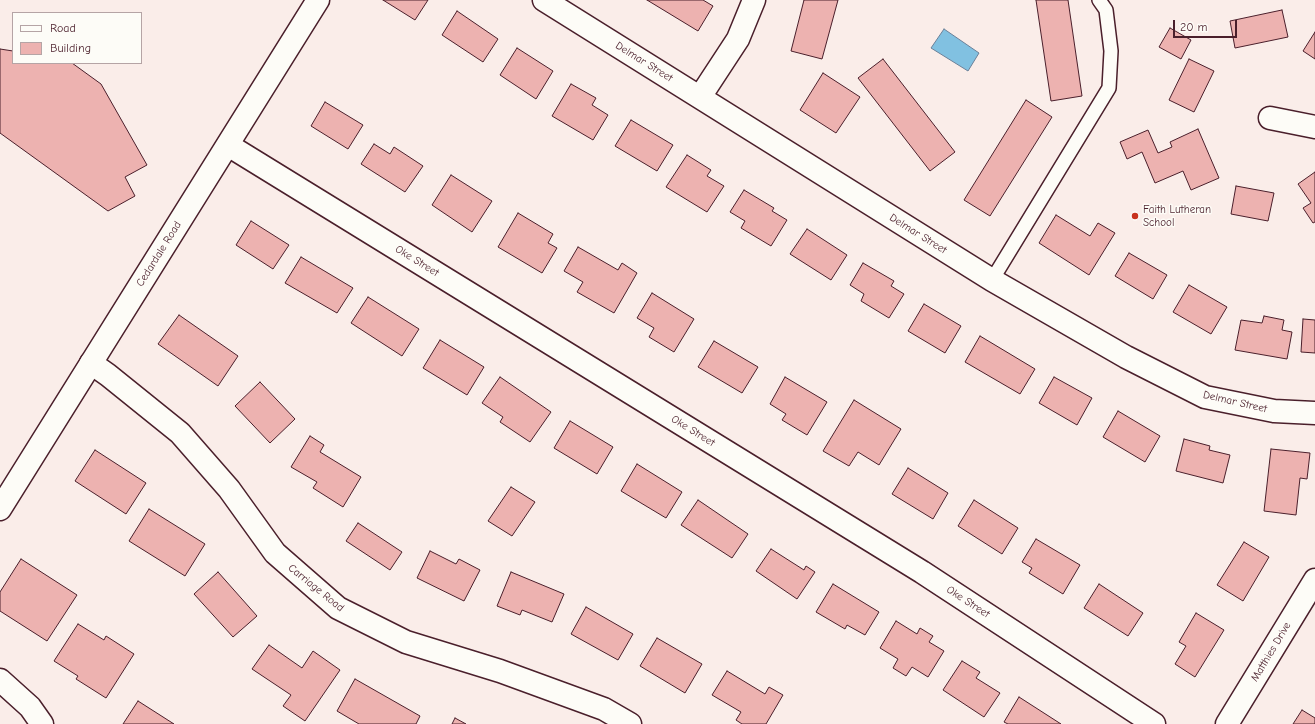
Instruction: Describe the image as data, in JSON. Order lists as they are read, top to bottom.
{
  "streets": {
    "street": [
      "Delmar Street",
      "Cedardale Road",
      "Oke Street",
      "Carriage Road",
      "Matthies Drive"
    ]
  },
  "crossings": [
    ["Cedardale Road", "Oke Street"],
    ["Cedardale Road", "Carriage Road"]
  ],
  "places": ["Faith Lutheran School"],
  "legend": ["Road", "Building"],
  "scale_bar": "20 m"
}
